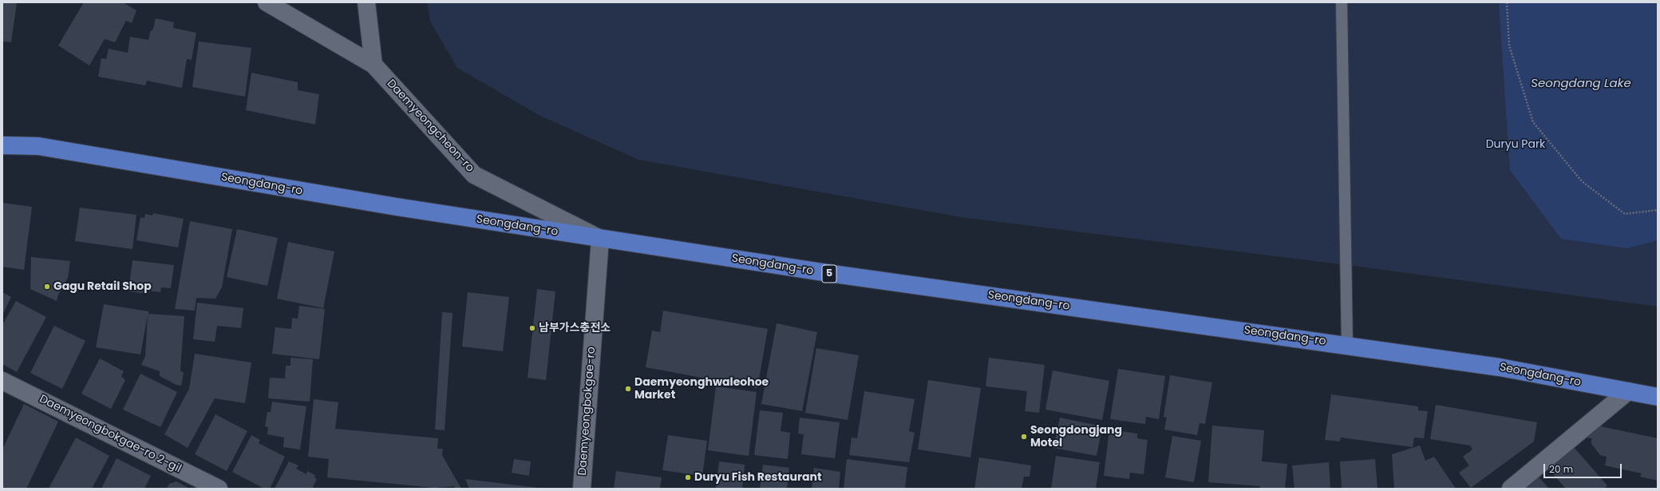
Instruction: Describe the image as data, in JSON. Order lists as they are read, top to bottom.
{
  "streets": {
    "main road": ["Seongdang-ro", "5"],
    "street": ["Daemyeongcheon-ro", "Daemyeongbokgae-ro", "Daemyeongbokgae-ro 2-gil"]
  },
  "crossings": [
    ["Daemyeongcheon-ro", "Seongdang-ro"],
    ["Daemyeongcheon-ro", "Daemyeongbokgae-ro"],
    ["Seongdang-ro", "Daemyeongbokgae-ro"]
  ],
  "water": ["Seongdang Lake"],
  "parks": ["Duryu Park"],
  "places": [
    "Gagu Retail Shop",
    "남부가스충전소",
    "Daemyeonghwaleohoe Market",
    "Seongdongjang Motel",
    "Duryu Fish Restaurant"
  ],
  "scale_bar": "20 m"
}
